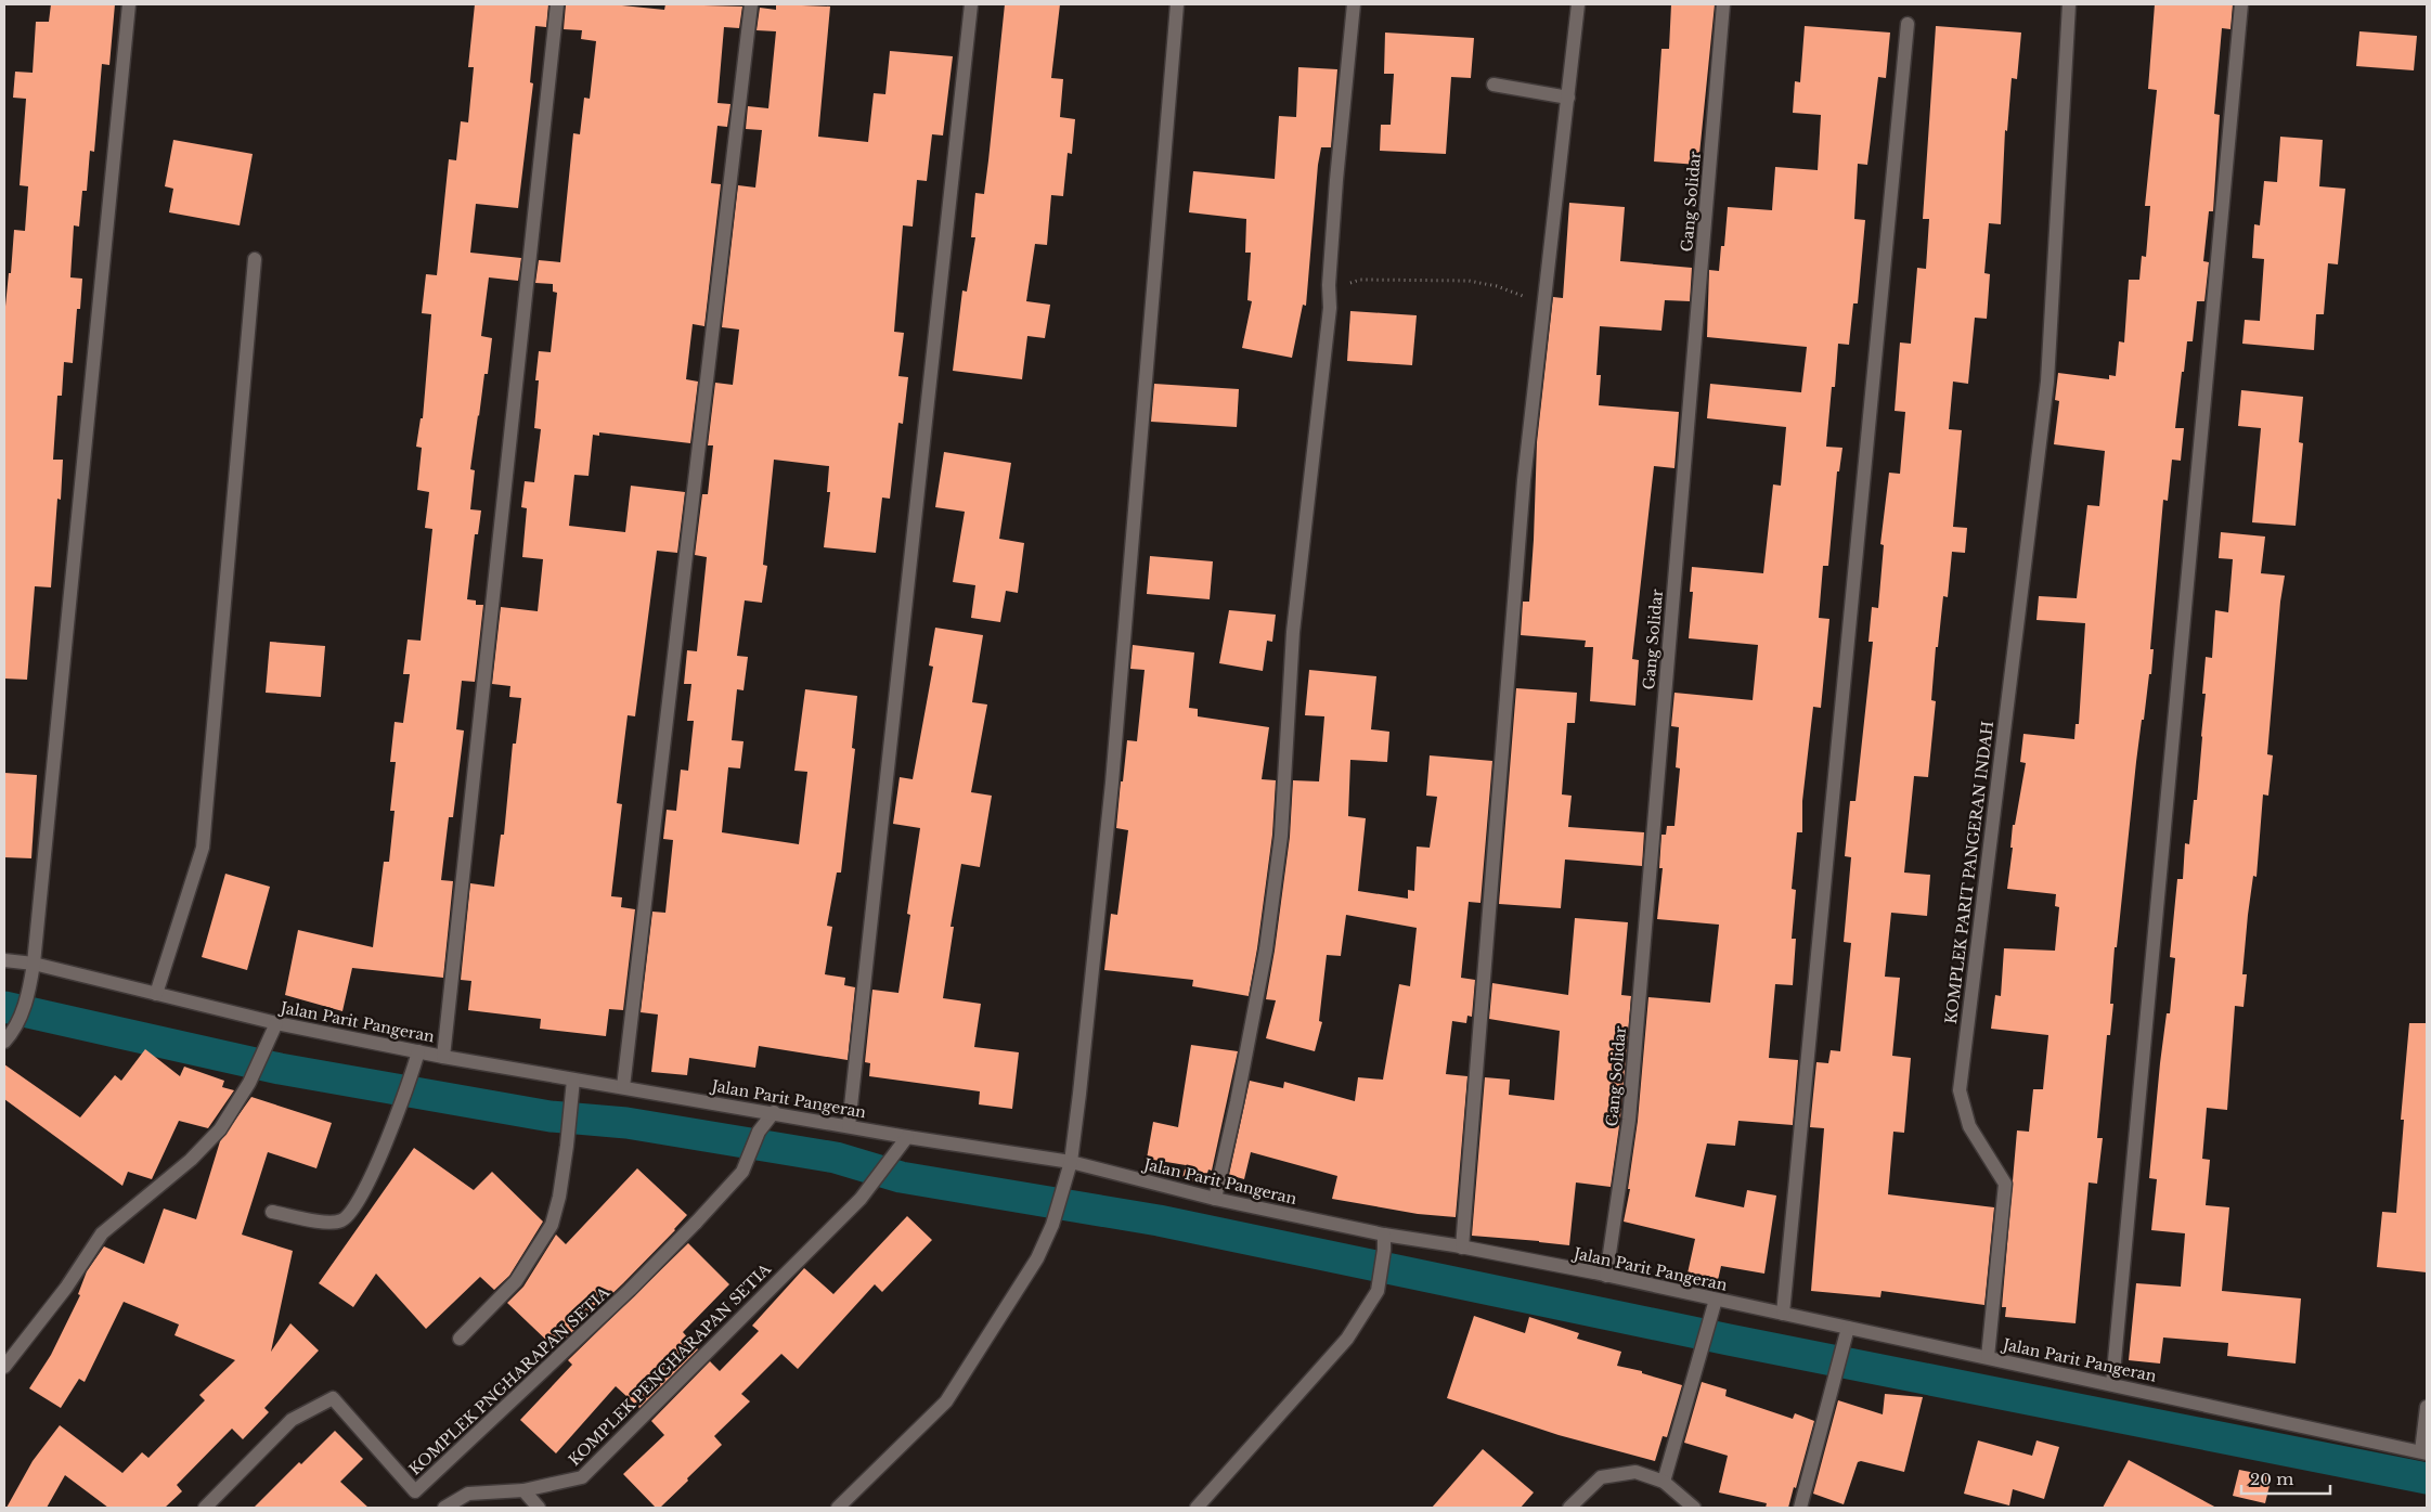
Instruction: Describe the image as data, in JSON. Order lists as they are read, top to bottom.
{
  "streets": {
    "street": [
      "Gang Solidar",
      "KOMPLEK PARIT PANGERAN INDAH",
      "Jalan Parit Pangeran",
      "KOMPLEK PENGHARAPAN SETIA",
      "KOMPLEK PNGHARAPAN SETIA"
    ]
  },
  "crossings": [
    ["Gang Solidar", "Jalan Parit Pangeran"],
    ["KOMPLEK PARIT PANGERAN INDAH", "Jalan Parit Pangeran"],
    ["Jalan Parit Pangeran", "KOMPLEK PENGHARAPAN SETIA"],
    ["Jalan Parit Pangeran", "KOMPLEK PNGHARAPAN SETIA"]
  ],
  "scale_bar": "20 m"
}
